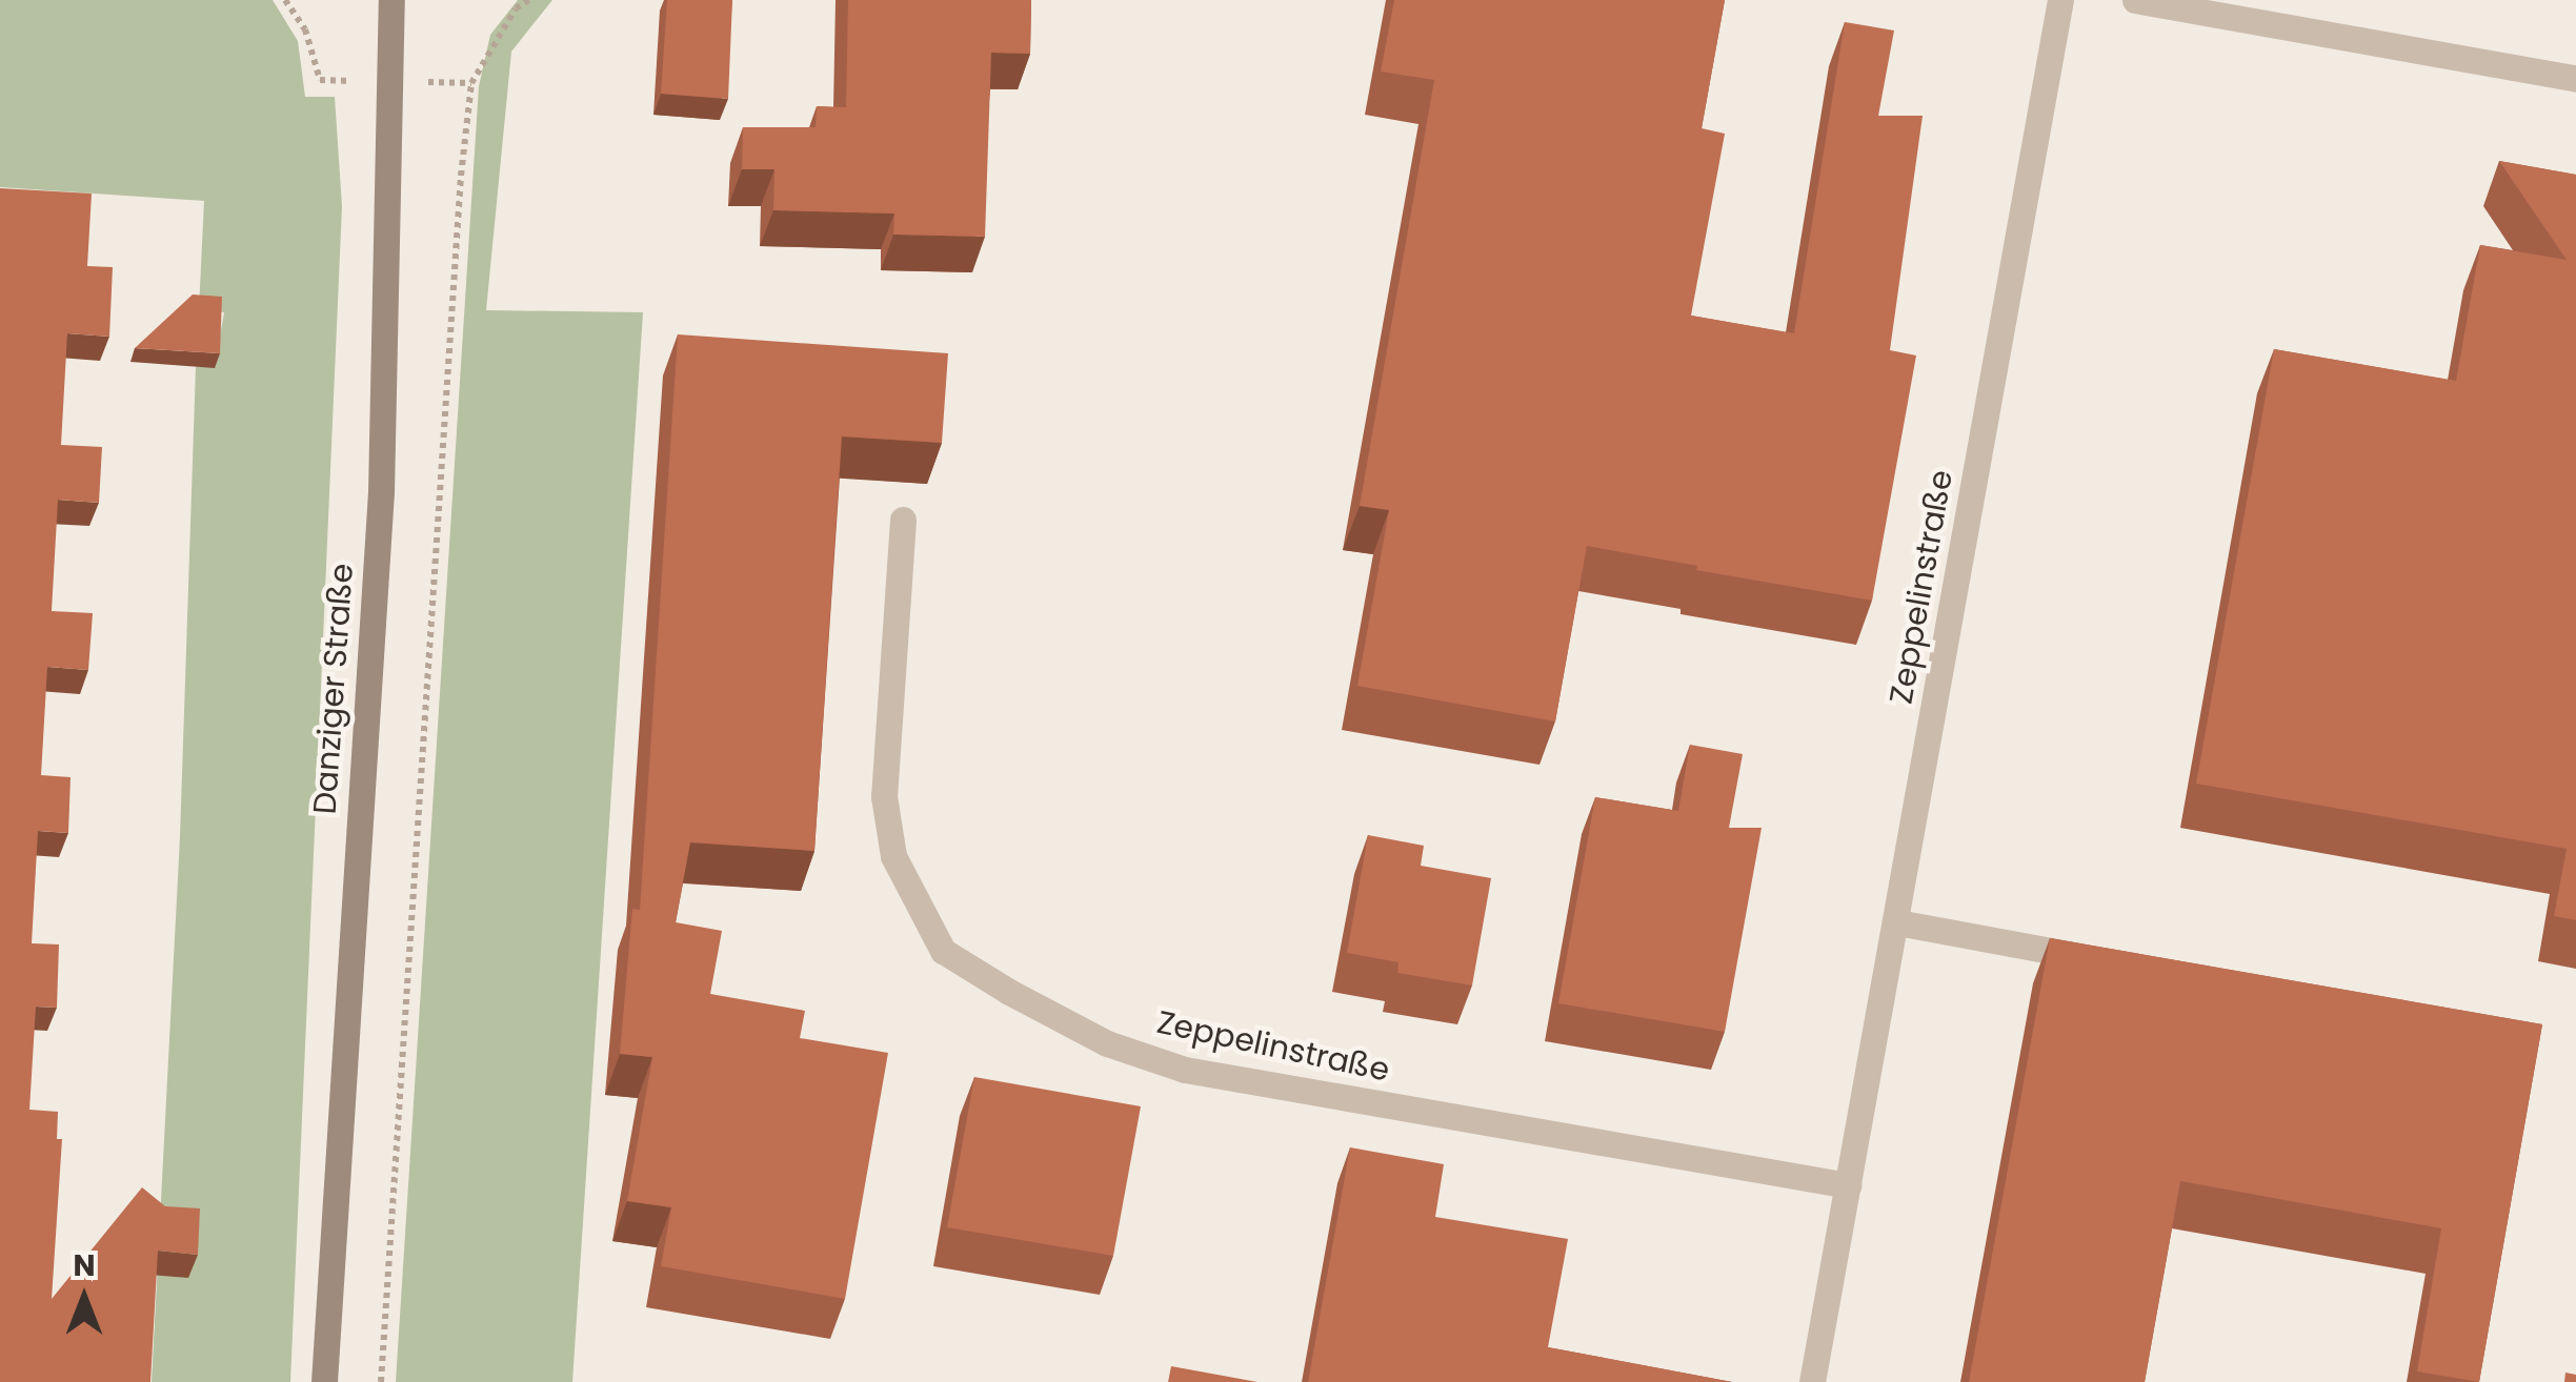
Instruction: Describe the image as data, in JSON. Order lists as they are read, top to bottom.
{
  "streets": {
    "street": ["Zeppelinstraße", "Danziger Straße"]
  },
  "north": "top"
}
